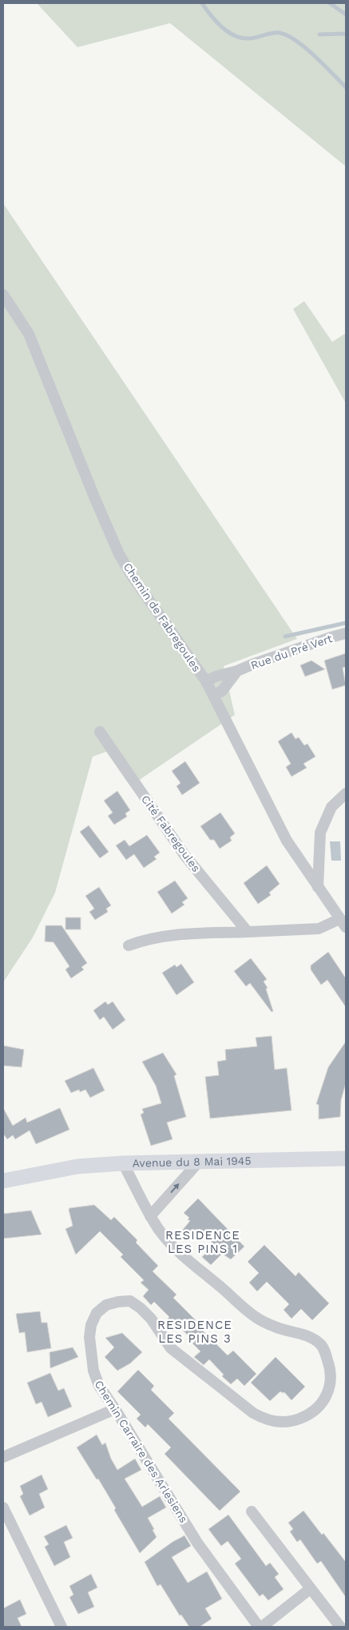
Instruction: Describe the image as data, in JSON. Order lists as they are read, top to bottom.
{
  "streets": {
    "main road": ["Avenue du 8 Mai 1945"],
    "street": [
      "Chemin de Fabregoules",
      "Rue du Pré Vert",
      "Cité Fabregoules",
      "Chemin Carraire des Arlesiens"
    ]
  },
  "crossings": [
    ["Chemin de Fabregoules", "Rue du Pré Vert"],
    ["Avenue du 8 Mai 1945", "Chemin Carraire des Arlesiens"]
  ],
  "districts": ["RESIDENCE LES PINS 1", "RESIDENCE LES PINS 3"]
}
